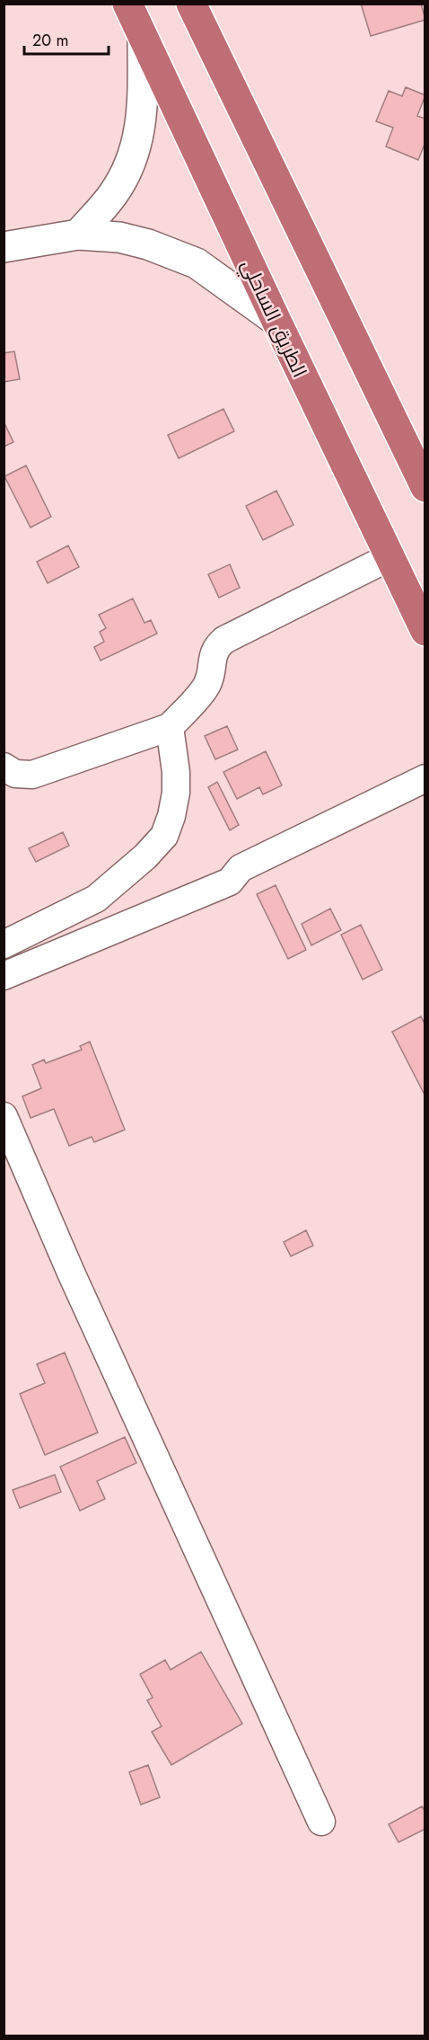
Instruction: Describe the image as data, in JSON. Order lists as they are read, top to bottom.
{
  "streets": {
    "highway": ["الطريق الساحلي"]
  },
  "scale_bar": "20 m"
}
